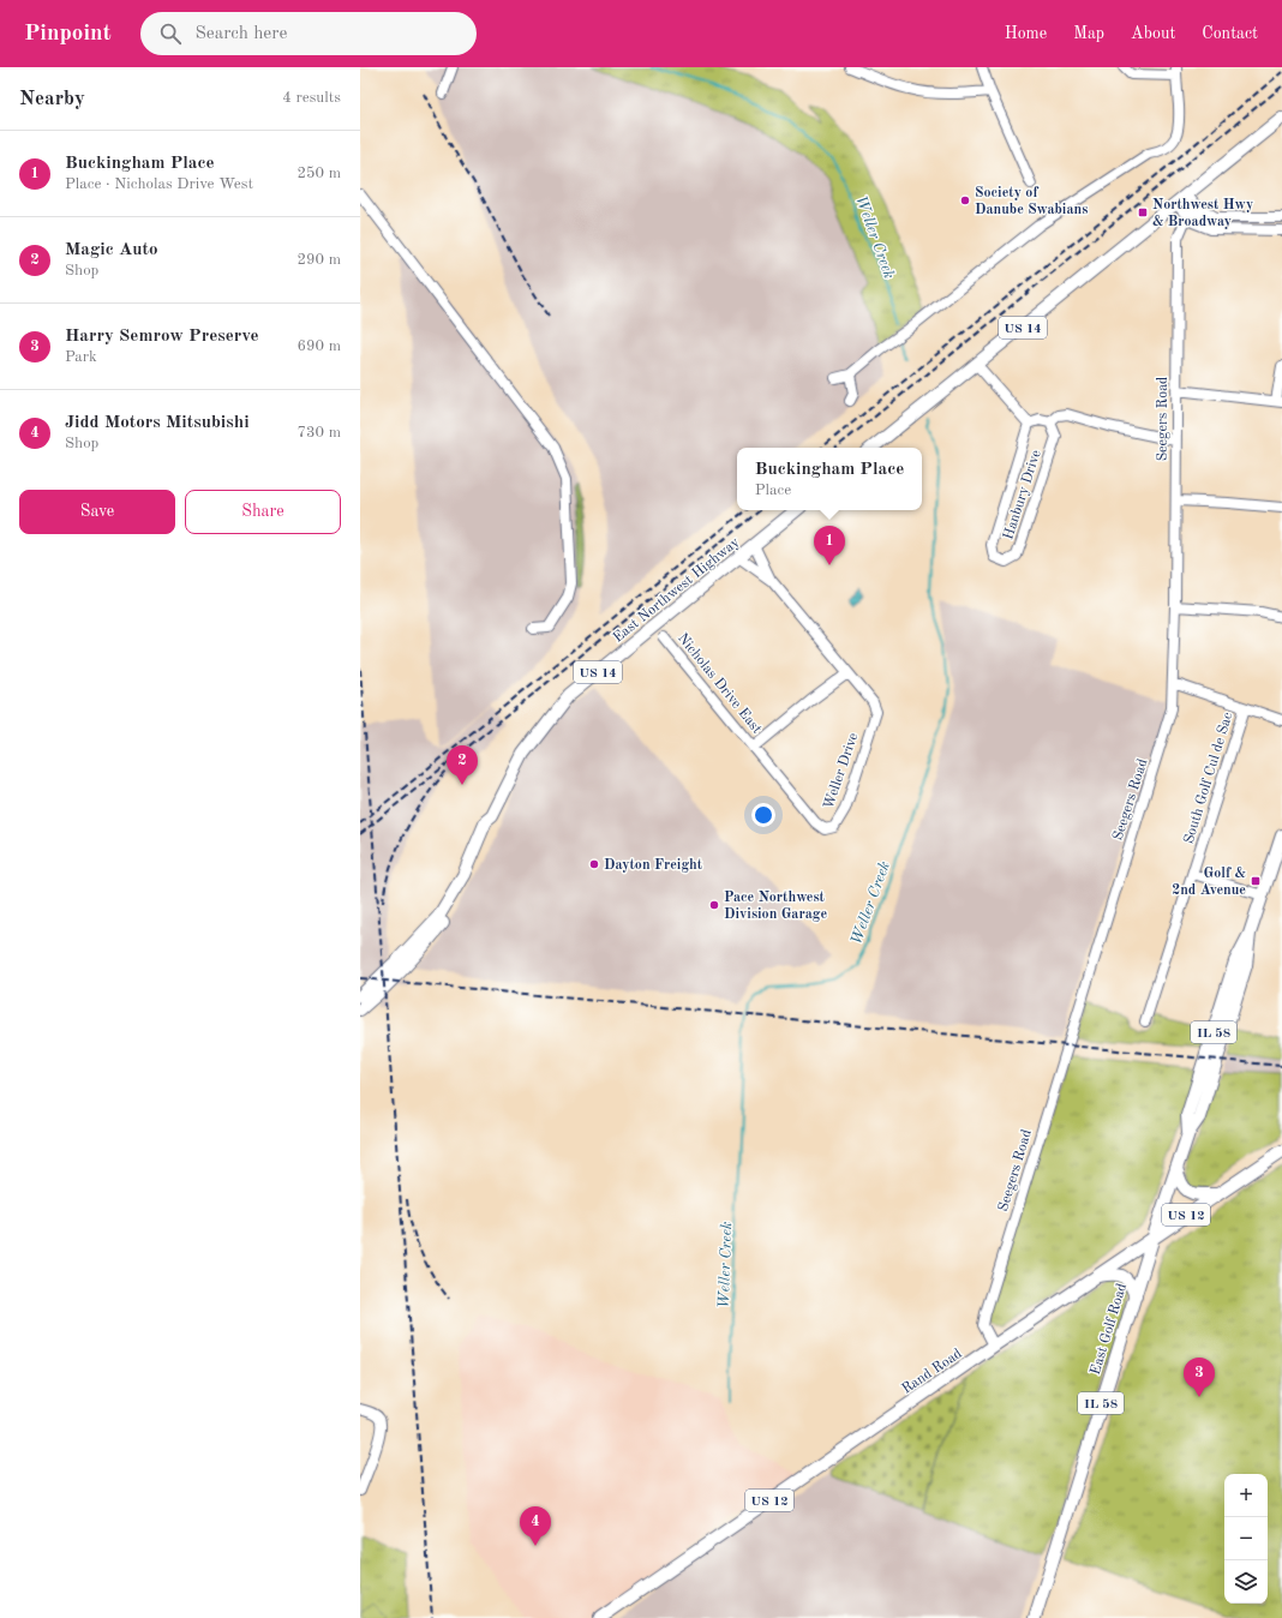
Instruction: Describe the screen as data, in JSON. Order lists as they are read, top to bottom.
{
  "streets": {
    "main road": [
      "US 14",
      "East Northwest Highway",
      "IL 58",
      "US 12",
      "East Golf Road",
      "Rand Road"
    ],
    "street": [
      "Seegers Road",
      "Hanbury Drive",
      "Nicholas Drive East",
      "Weller Drive",
      "South Golf Cul de Sac"
    ]
  },
  "crossings": [
    ["Seegers Road", "Rand Road"],
    ["Nicholas Drive East", "Weller Drive"],
    ["East Golf Road", "Rand Road"]
  ],
  "water": ["Weller Creek"],
  "places": {
    "other": ["Society of Danube Swabians", "Dayton Freight", "Pace Northwest Division Garage"],
    "transit": ["Northwest Hwy & Broadway", "Golf & 2nd Avenue"]
  },
  "page": {
    "header": "Pinpoint",
    "search": "Search here",
    "nav": [
      "Home",
      "Map",
      "About",
      "Contact"
    ],
    "heading": ["Nearby", "4 results"],
    "list": [
      {
        "mark": "1",
        "name": "Buckingham Place",
        "note": "Place · Nicholas Drive West",
        "value": "250 m"
      },
      {
        "mark": "2",
        "name": "Magic Auto",
        "note": "Shop",
        "value": "290 m"
      },
      {
        "mark": "3",
        "name": "Harry Semrow Preserve",
        "note": "Park",
        "value": "690 m"
      },
      {
        "mark": "4",
        "name": "Jidd Motors Mitsubishi",
        "note": "Shop",
        "value": "730 m"
      }
    ],
    "popup": ["Buckingham Place", "Place"],
    "buttons": ["Save", "Share"],
    "pins": [
      "1",
      "2",
      "3",
      "4"
    ],
    "map_buttons": ["+", "−"]
  }
}
